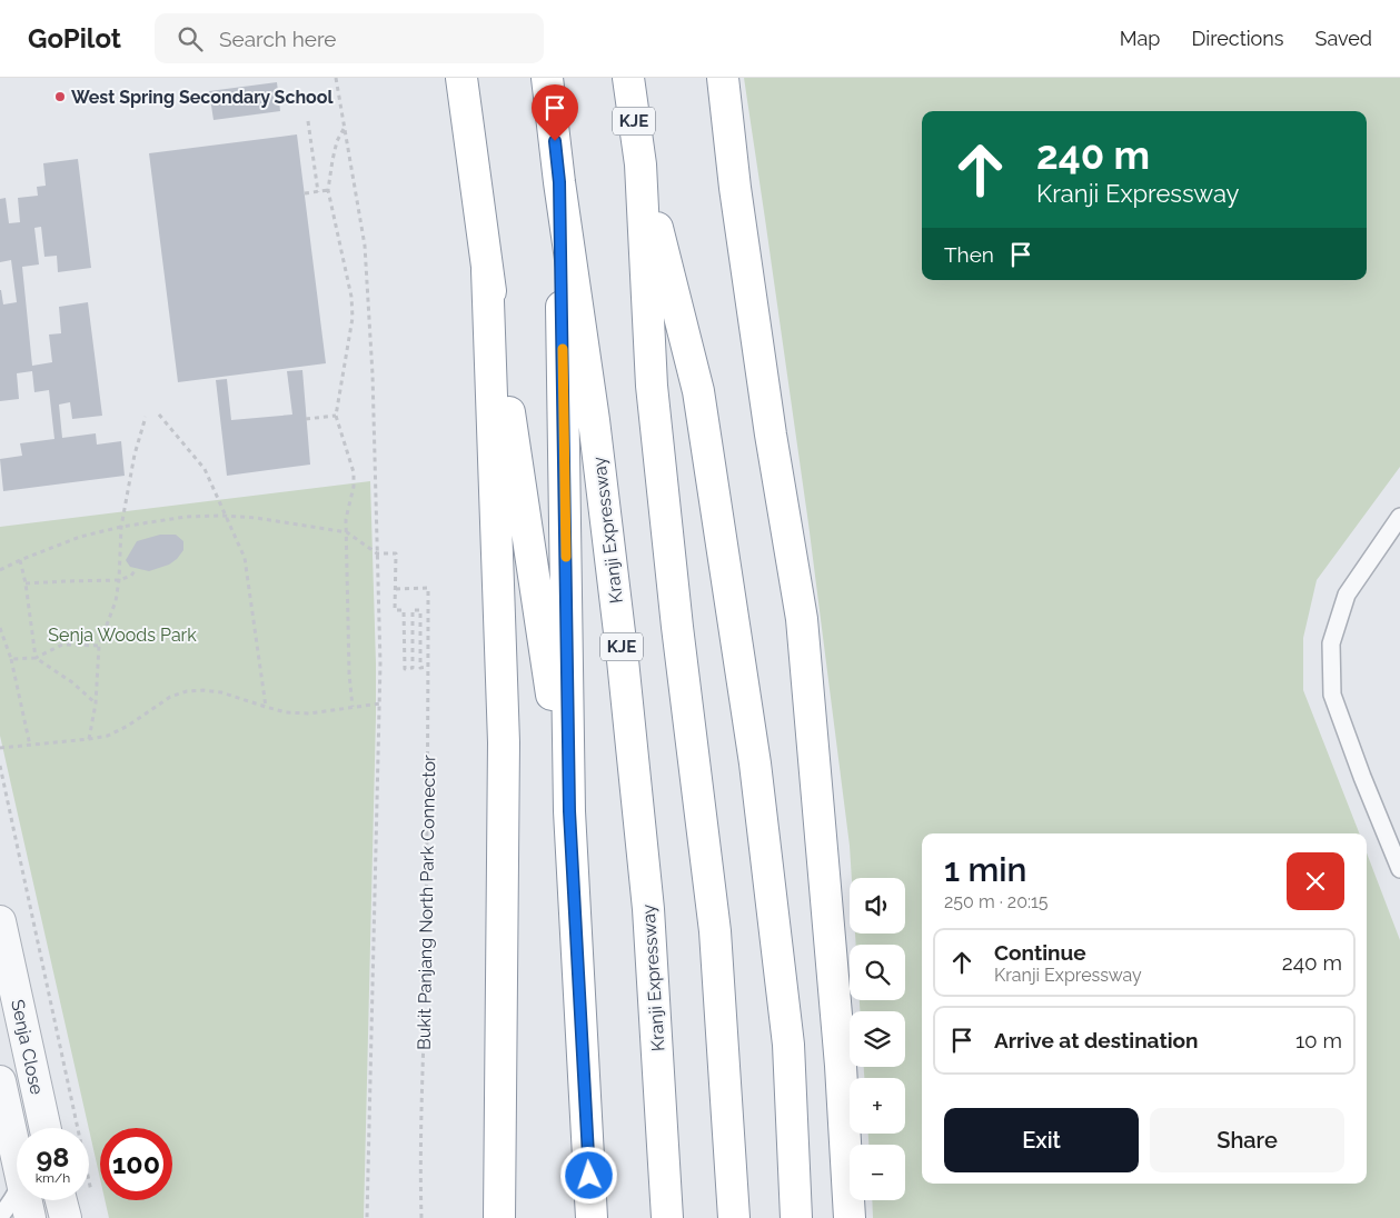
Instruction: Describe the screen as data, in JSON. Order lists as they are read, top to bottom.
{
  "streets": {
    "highway": ["KJE", "Kranji Expressway"],
    "street": ["Senja Close"],
    "path": ["Bukit Panjang North Park Connector"]
  },
  "parks": ["Senja Woods Park"],
  "places": ["West Spring Secondary School"],
  "page": {
    "header": "GoPilot",
    "search": "Search here",
    "nav": ["Map", "Directions", "Saved"],
    "turn": ["240 m", "Kranji Expressway"],
    "then": "Then",
    "heading": ["1 min", "250 m · 20:15"],
    "map_buttons": ["+", "−"],
    "list": [
      {
        "name": "Continue",
        "note": "Kranji Expressway",
        "value": "240 m"
      },
      {
        "name": "Arrive at destination",
        "value": "10 m"
      }
    ],
    "buttons": ["Exit", "Share"],
    "speed": "98 km/h",
    "limit": "100"
  }
}
